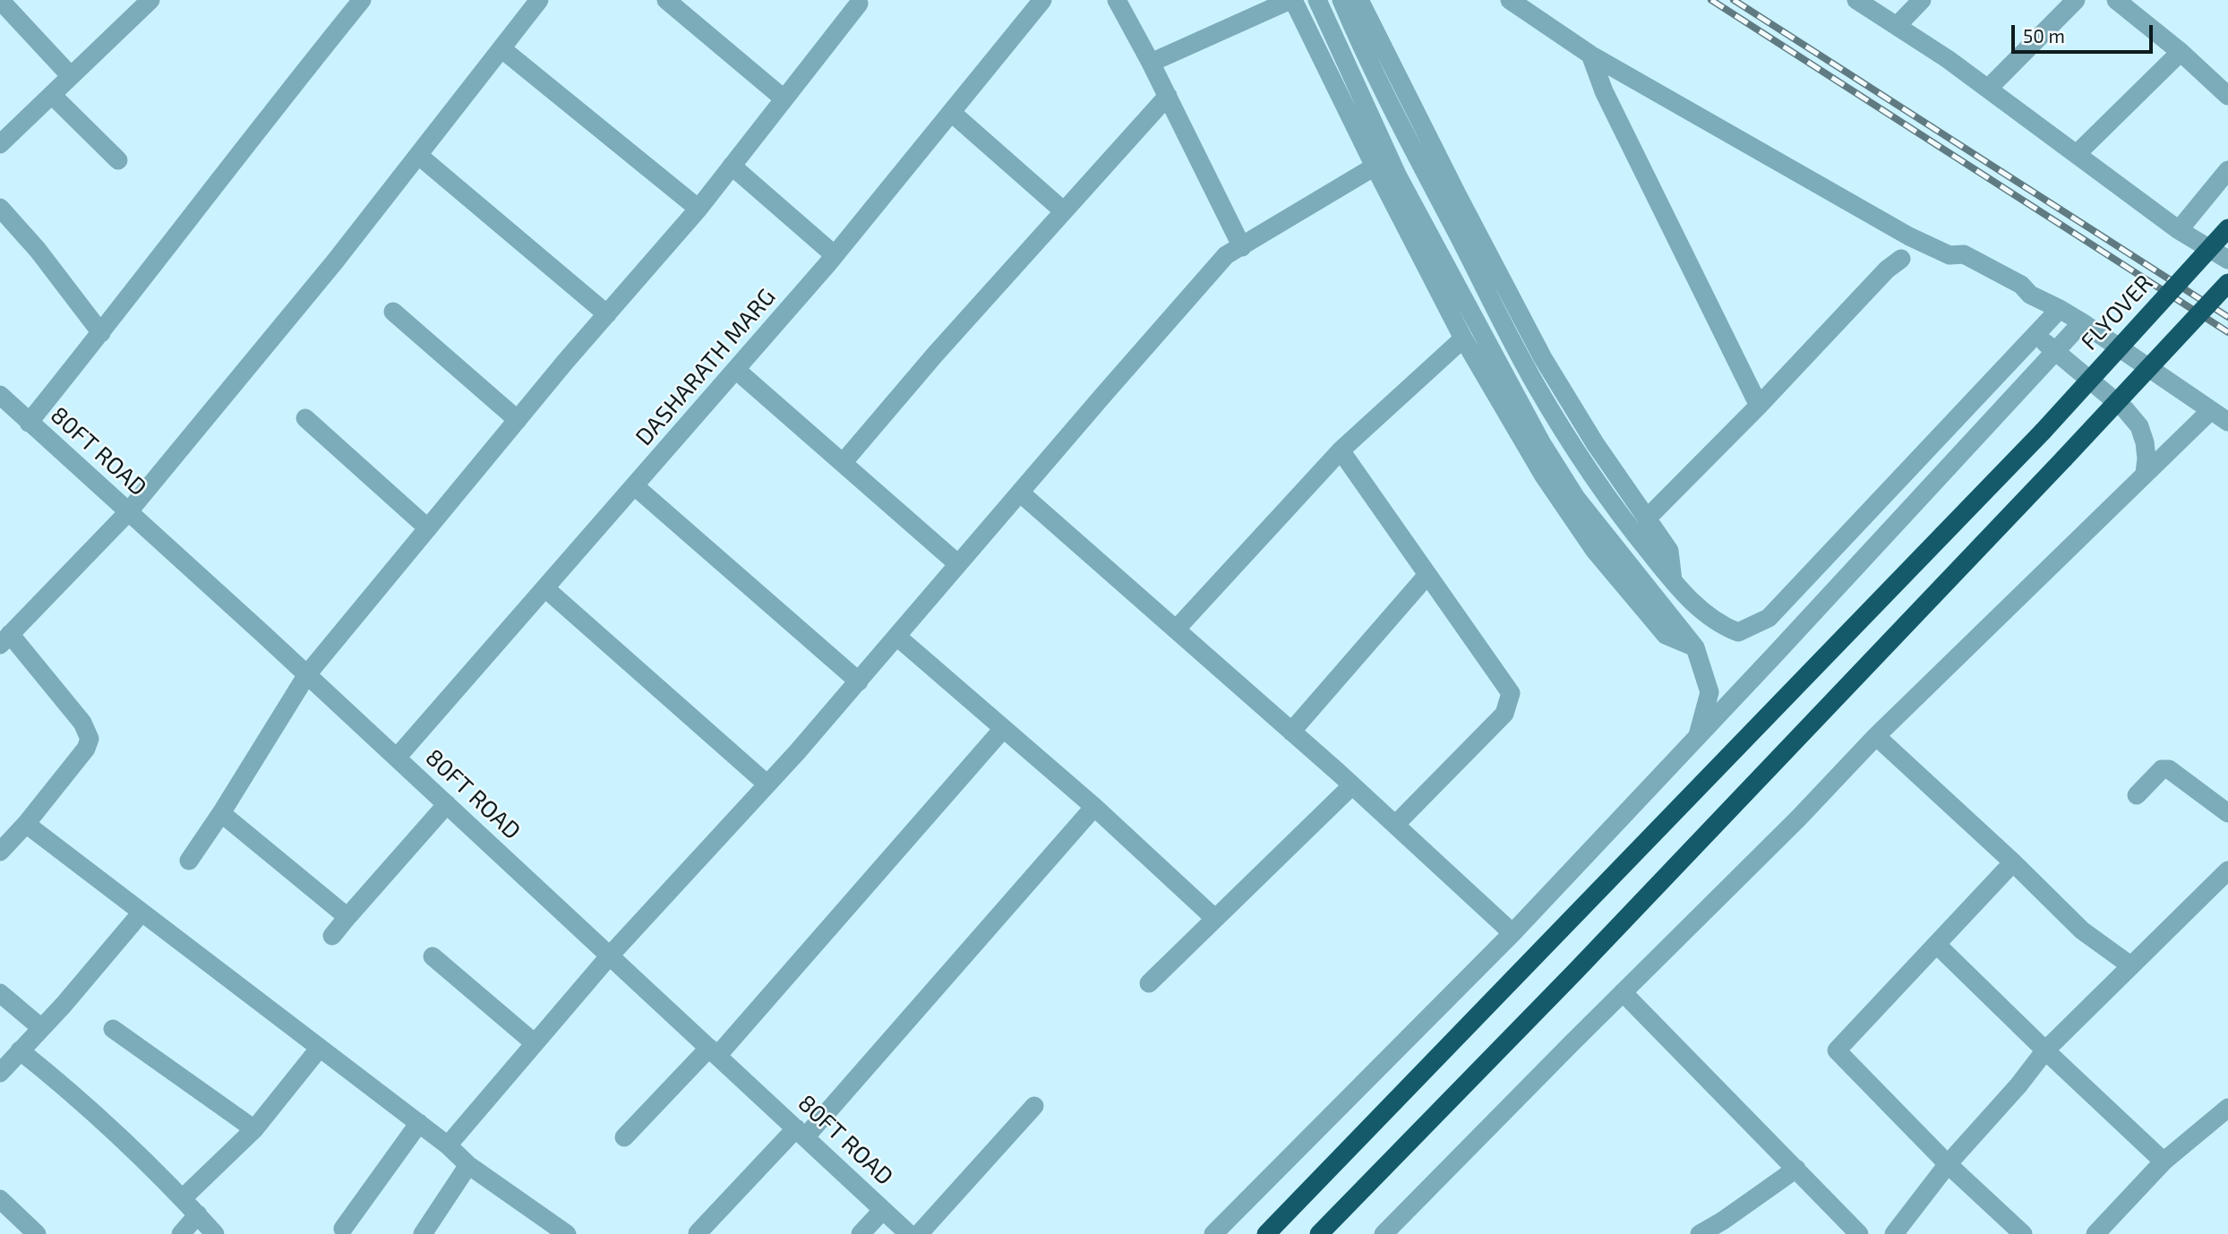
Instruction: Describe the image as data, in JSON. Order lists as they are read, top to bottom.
{
  "streets": {
    "highway": ["FLYOVER"],
    "street": ["DASHARATH MARG", "80FT ROAD"]
  },
  "crossings": [
    ["DASHARATH MARG", "80FT ROAD"]
  ],
  "scale_bar": "50 m"
}
